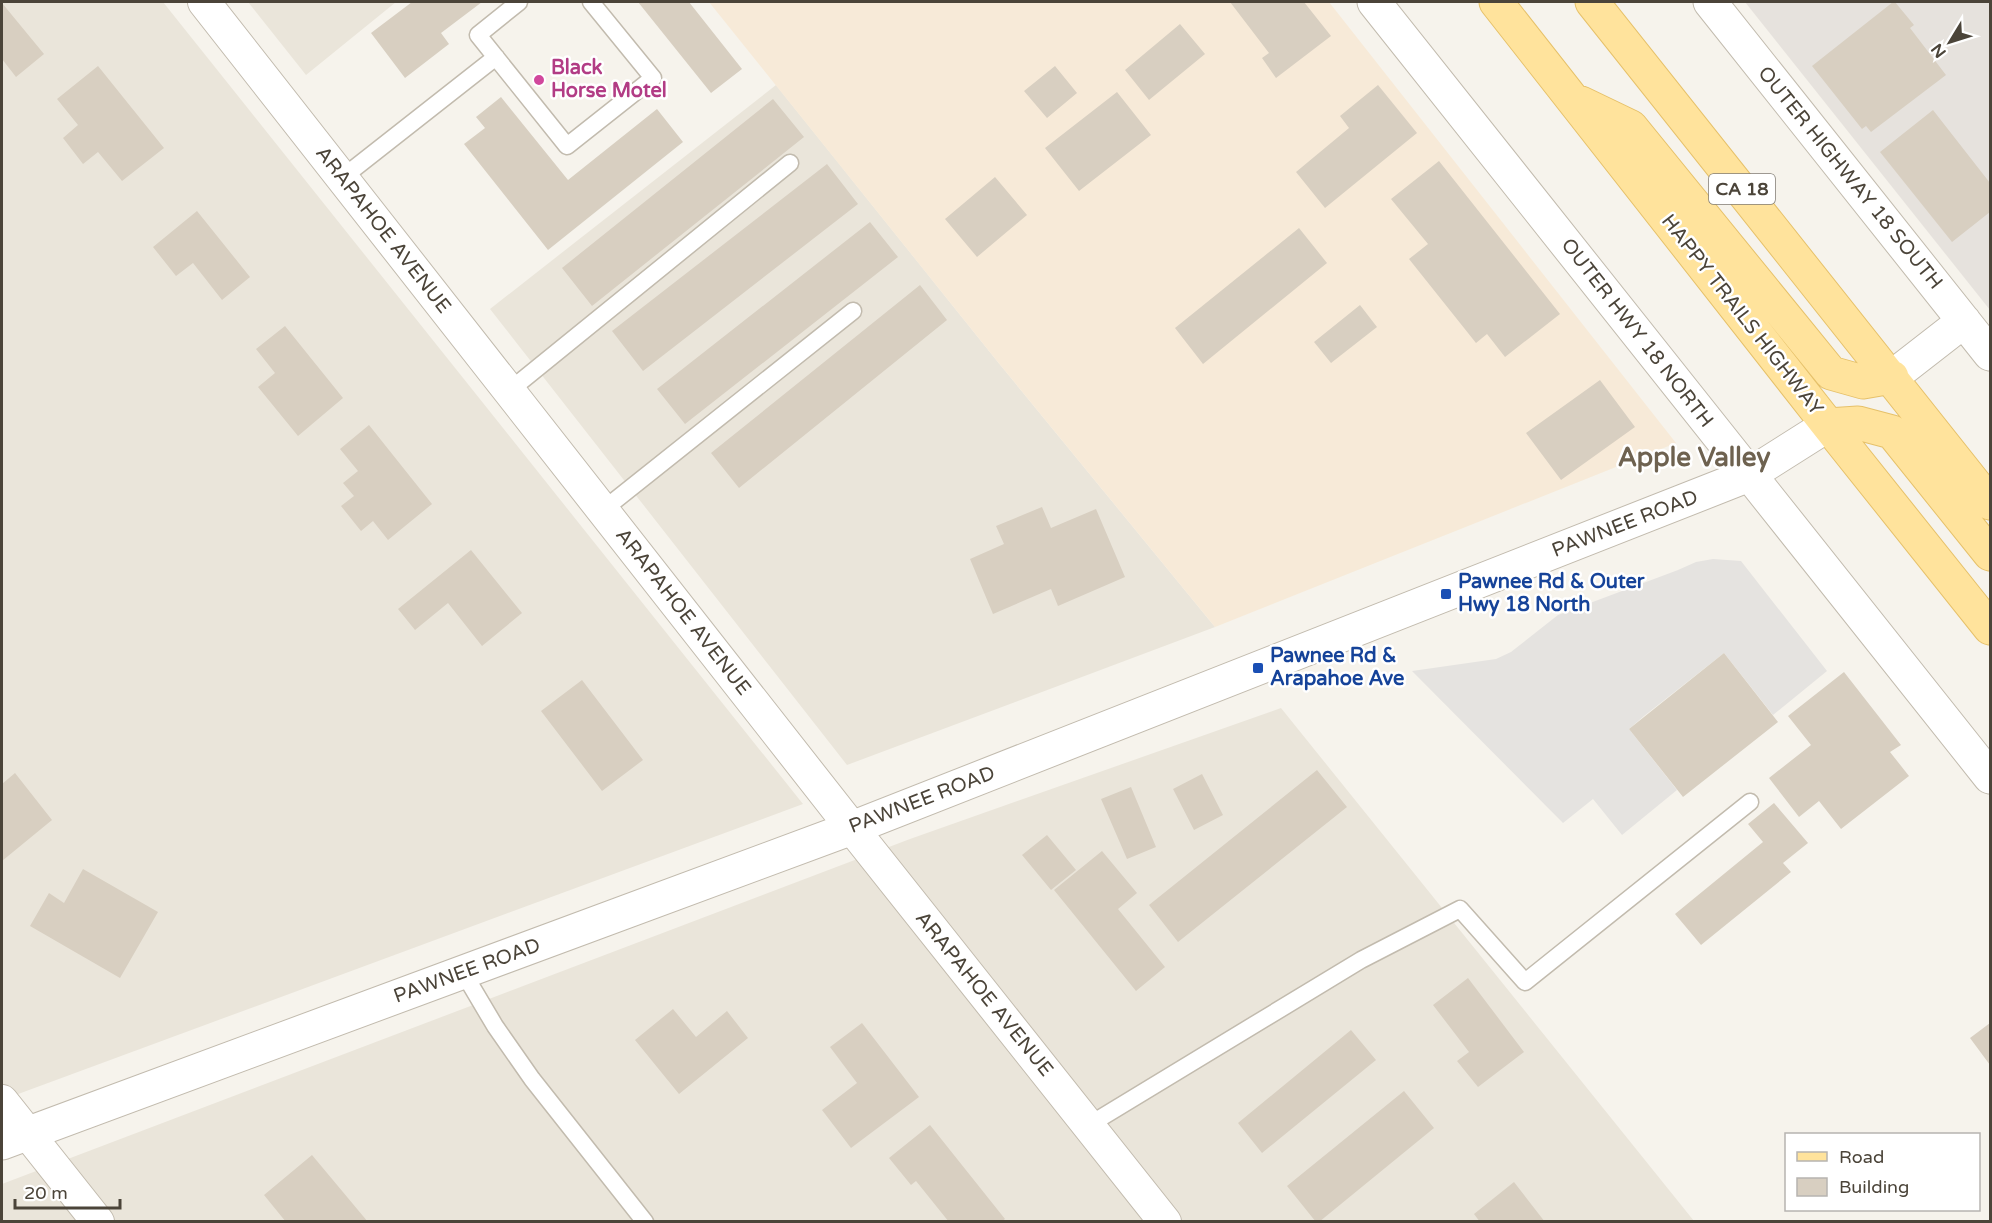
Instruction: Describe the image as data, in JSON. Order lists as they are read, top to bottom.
{
  "streets": {
    "main road": ["CA 18", "HAPPY TRAILS HIGHWAY"],
    "street": [
      "OUTER HIGHWAY 18 SOUTH",
      "ARAPAHOE AVENUE",
      "OUTER HWY 18 NORTH",
      "PAWNEE ROAD"
    ]
  },
  "crossings": [
    ["ARAPAHOE AVENUE", "PAWNEE ROAD"],
    ["HAPPY TRAILS HIGHWAY", "PAWNEE ROAD"],
    ["OUTER HWY 18 NORTH", "PAWNEE ROAD"]
  ],
  "districts": ["Apple Valley"],
  "places": {
    "other": ["Black Horse Motel"],
    "transit": ["Pawnee Rd & Outer Hwy 18 North", "Pawnee Rd & Arapahoe Ave"]
  },
  "legend": ["Road", "Building"],
  "scale_bar": "20 m",
  "north": "bottom left"
}
